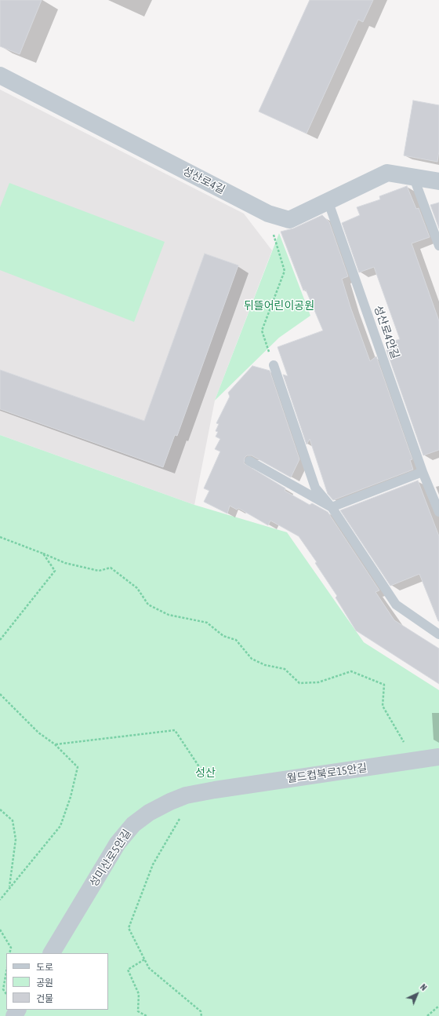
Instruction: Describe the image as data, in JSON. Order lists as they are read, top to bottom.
{
  "streets": {
    "street": ["성산로4길", "월드컵북로15안길", "성미산로5안길"],
    "lane": ["성산로4안길"]
  },
  "crossings": [
    ["성산로4길", "성산로4안길"],
    ["월드컵북로15안길", "성미산로5안길"]
  ],
  "parks": ["뒤뜰어린이공원", "성산"],
  "legend": ["도로", "공원", "건물"],
  "north": "top right"
}
